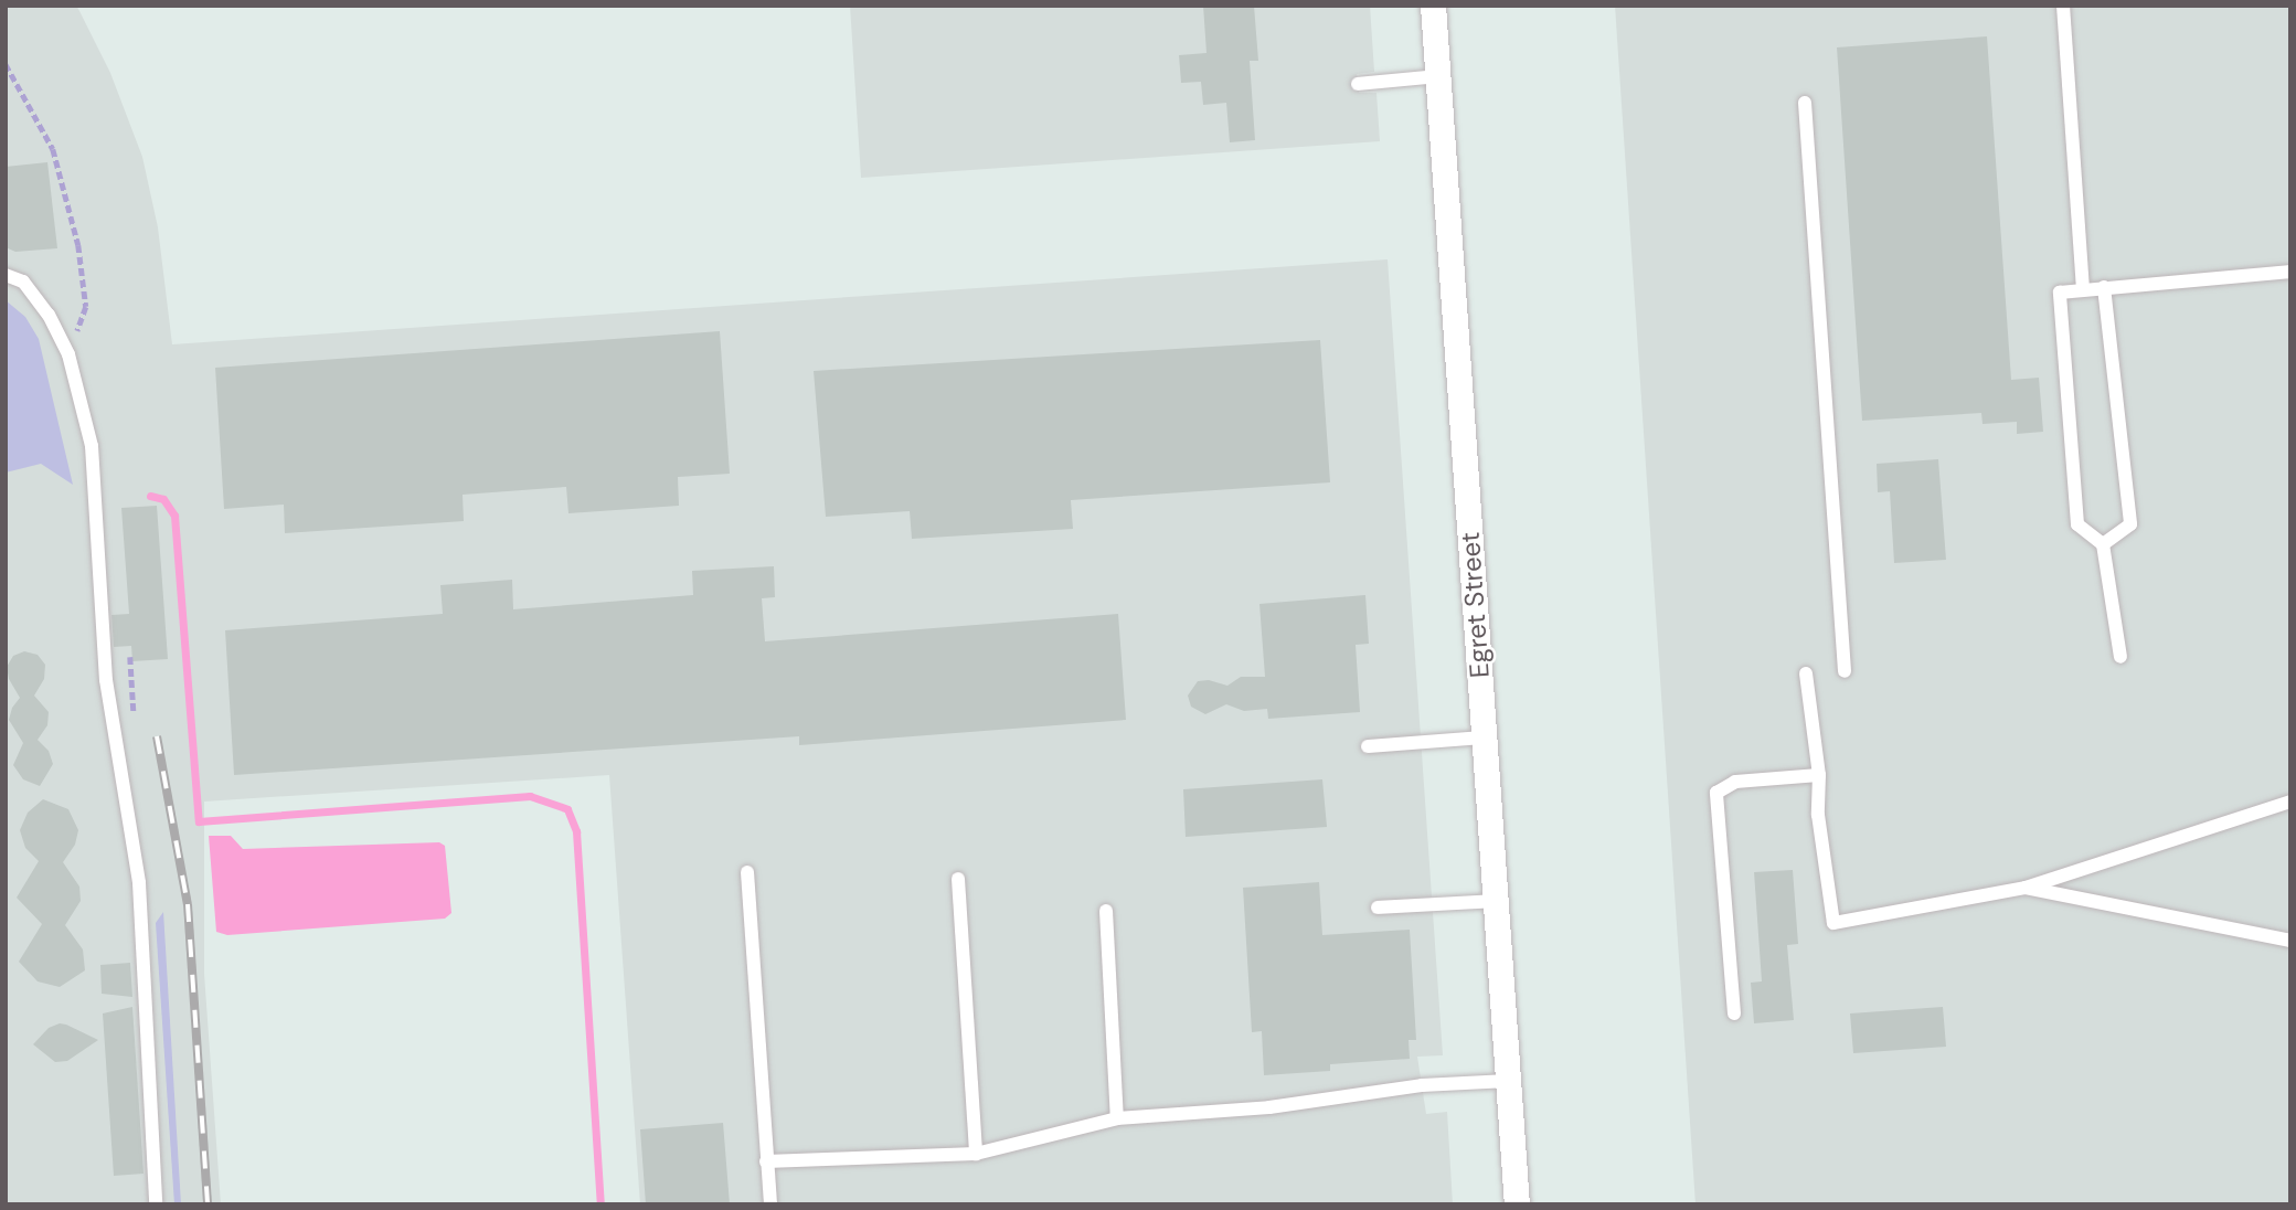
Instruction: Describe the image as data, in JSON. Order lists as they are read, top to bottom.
{
  "streets": {
    "street": ["Egret Street"]
  }
}
